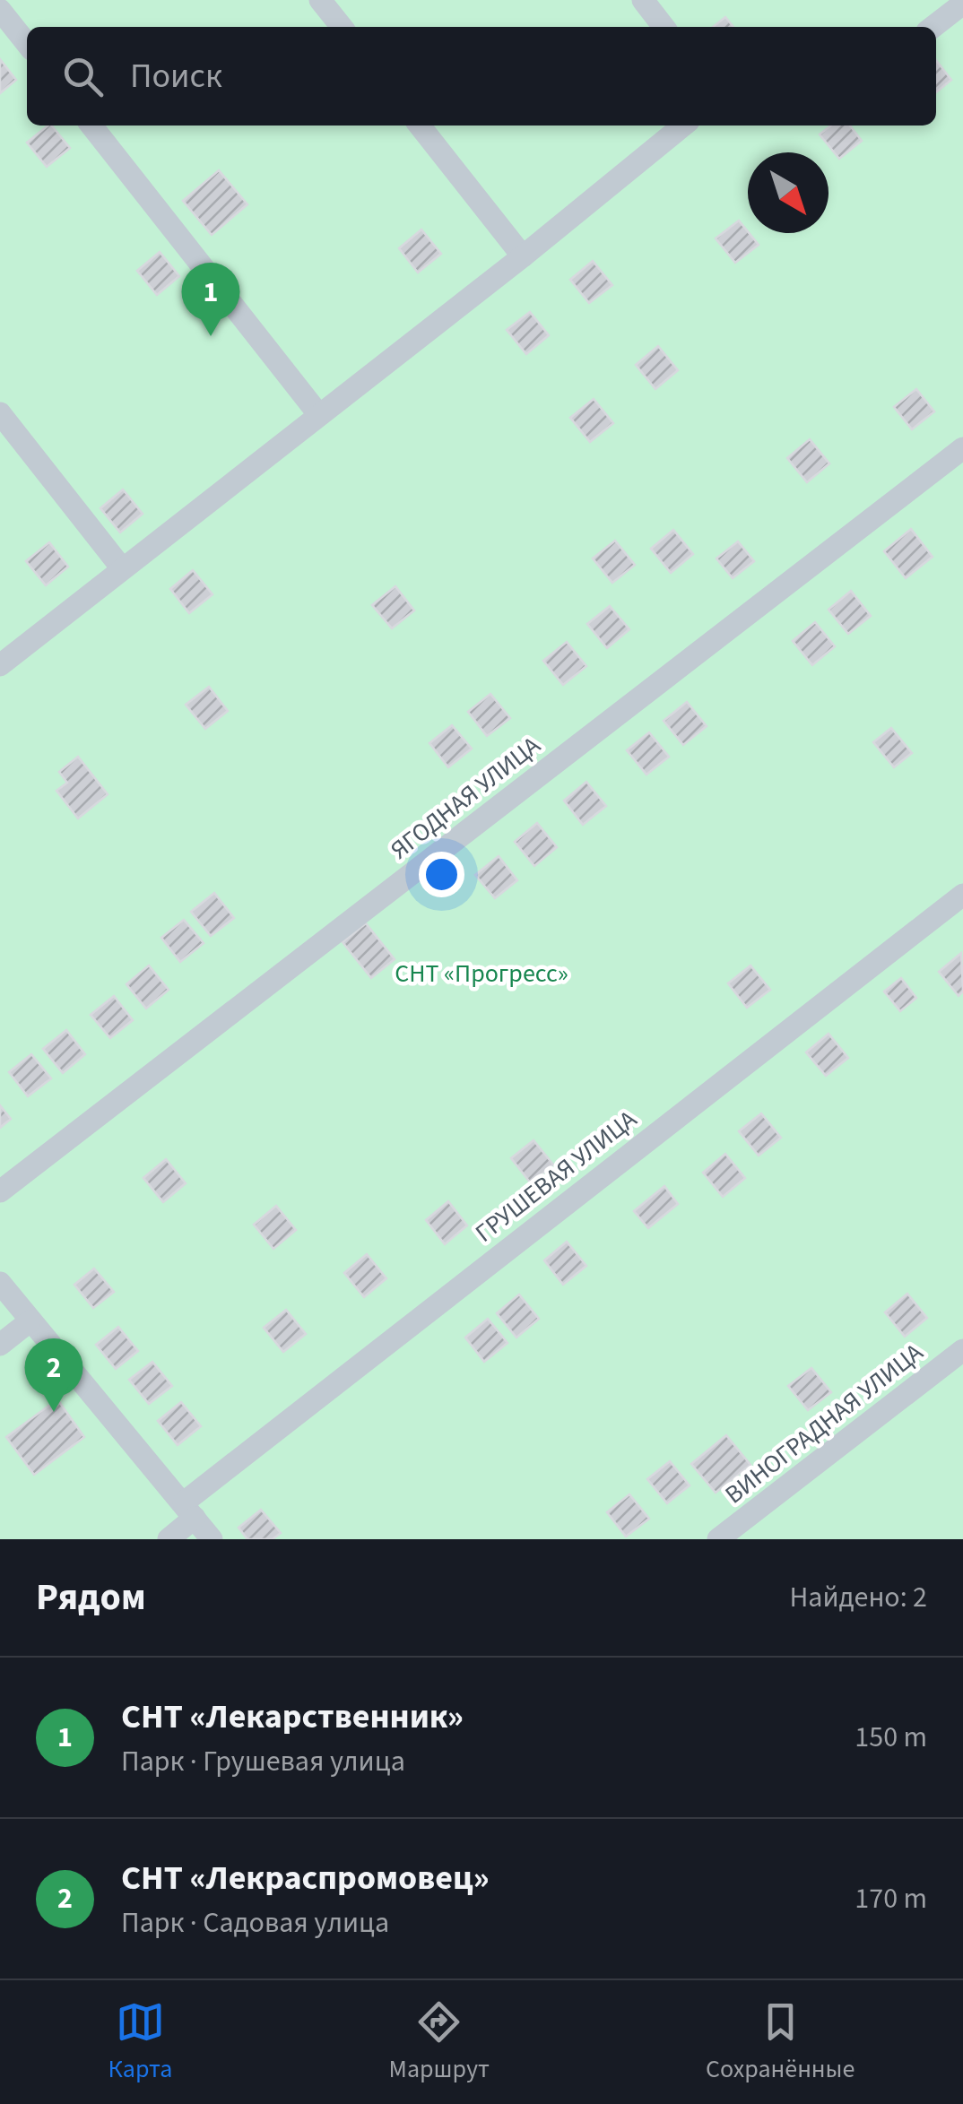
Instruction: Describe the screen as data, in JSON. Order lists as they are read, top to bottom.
{
  "streets": {
    "street": ["ЯГОДНАЯ УЛИЦА", "ГРУШЕВАЯ УЛИЦА", "ВИНОГРАДНАЯ УЛИЦА"]
  },
  "parks": ["СНТ «Прогресс»"],
  "north": "bottom right",
  "page": {
    "search": "Поиск",
    "pins": ["1", "2"],
    "heading": ["Рядом", "Найдено: 2"],
    "list": [
      {
        "mark": "1",
        "name": "СНТ «Лекарственник»",
        "note": "Парк · Грушевая улица",
        "value": "150 m"
      },
      {
        "mark": "2",
        "name": "СНТ «Лекраспромовец»",
        "note": "Парк · Садовая улица",
        "value": "170 m"
      }
    ],
    "nav": ["Карта", "Маршрут", "Сохранённые"]
  }
}
